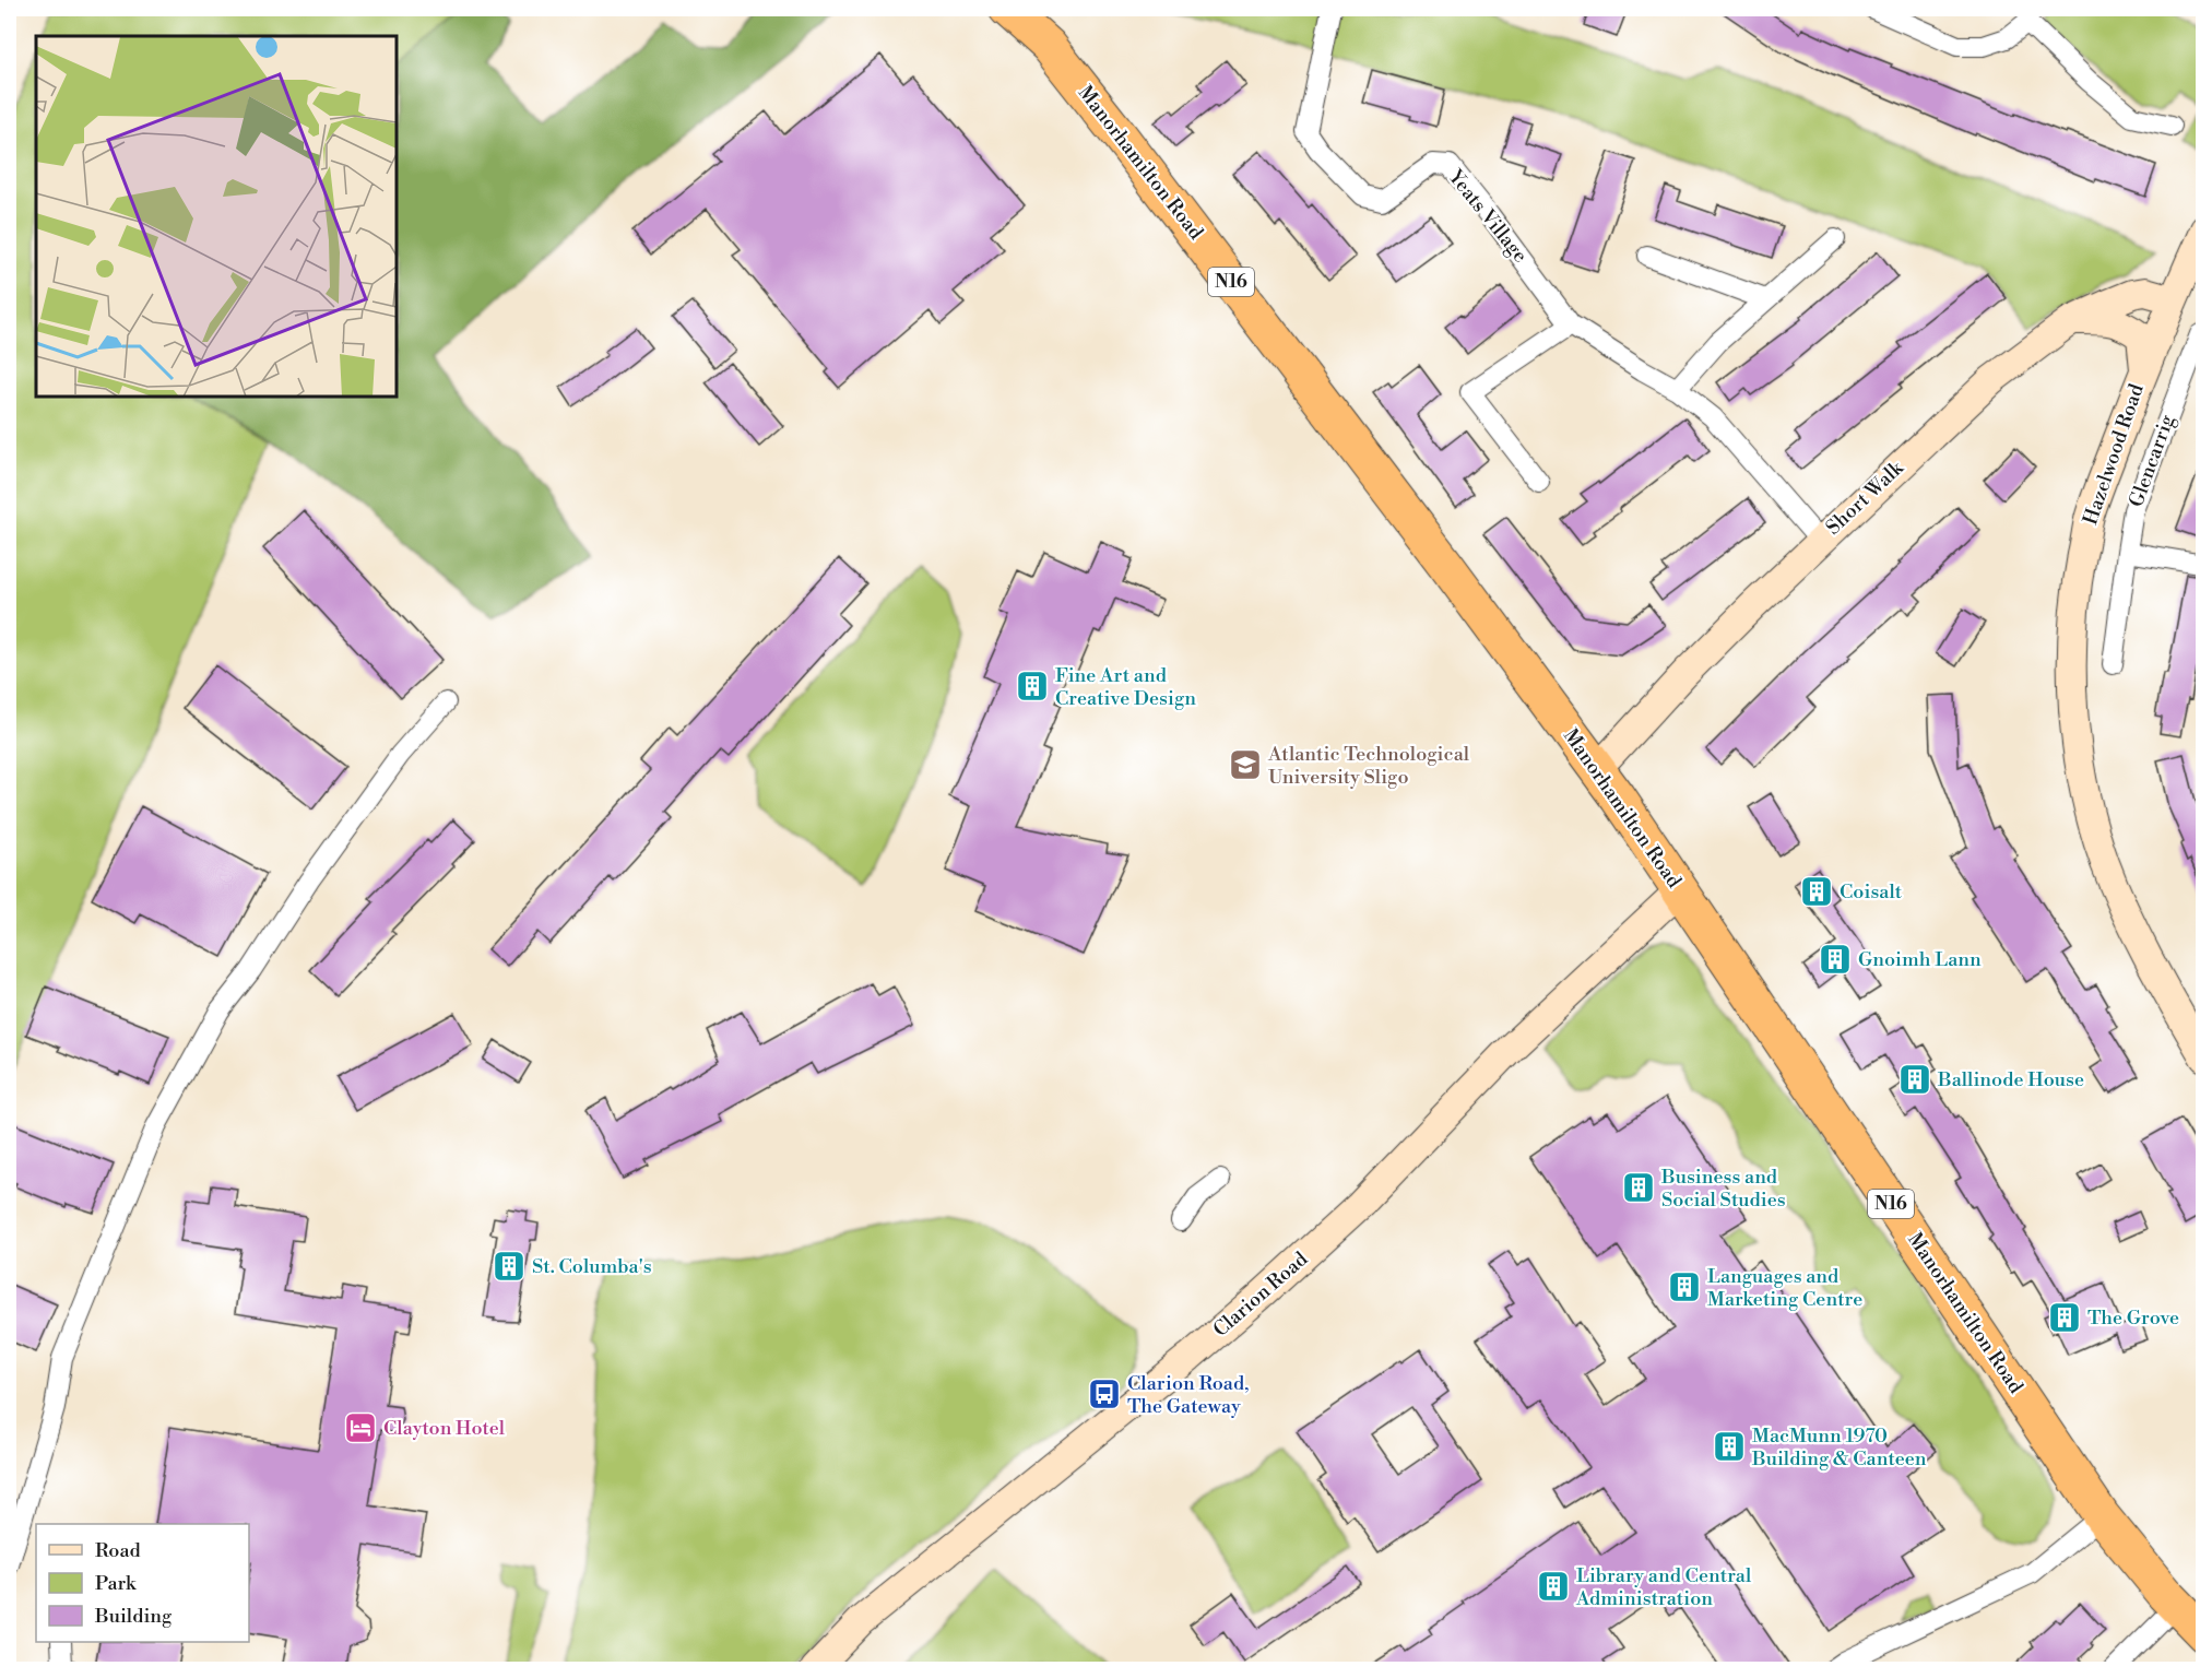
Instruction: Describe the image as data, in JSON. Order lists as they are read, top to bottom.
{
  "streets": {
    "highway": ["Manorhamilton Road", "N16"],
    "street": [
      "Yeats Village",
      "Hazelwood Road",
      "Glencarrig",
      "Short Walk",
      "Clarion Road"
    ]
  },
  "crossings": [
    ["Manorhamilton Road", "Short Walk"],
    ["Manorhamilton Road", "Clarion Road"],
    ["Yeats Village", "Short Walk"],
    ["Hazelwood Road", "Short Walk"]
  ],
  "places": {
    "building": [
      "Fine Art and Creative Design",
      "Coisalt",
      "Gnoimh Lann",
      "Ballinode House",
      "Business and Social Studies",
      "St. Columba's",
      "Languages and Marketing Centre",
      "The Grove",
      "MacMunn 1970 Building & Canteen",
      "Library and Central Administration"
    ],
    "school or university": ["Atlantic Technological University Sligo"],
    "bus stop": ["Clarion Road, The Gateway"],
    "hotel": ["Clayton Hotel"]
  },
  "legend": ["Road", "Park", "Building"]
}
